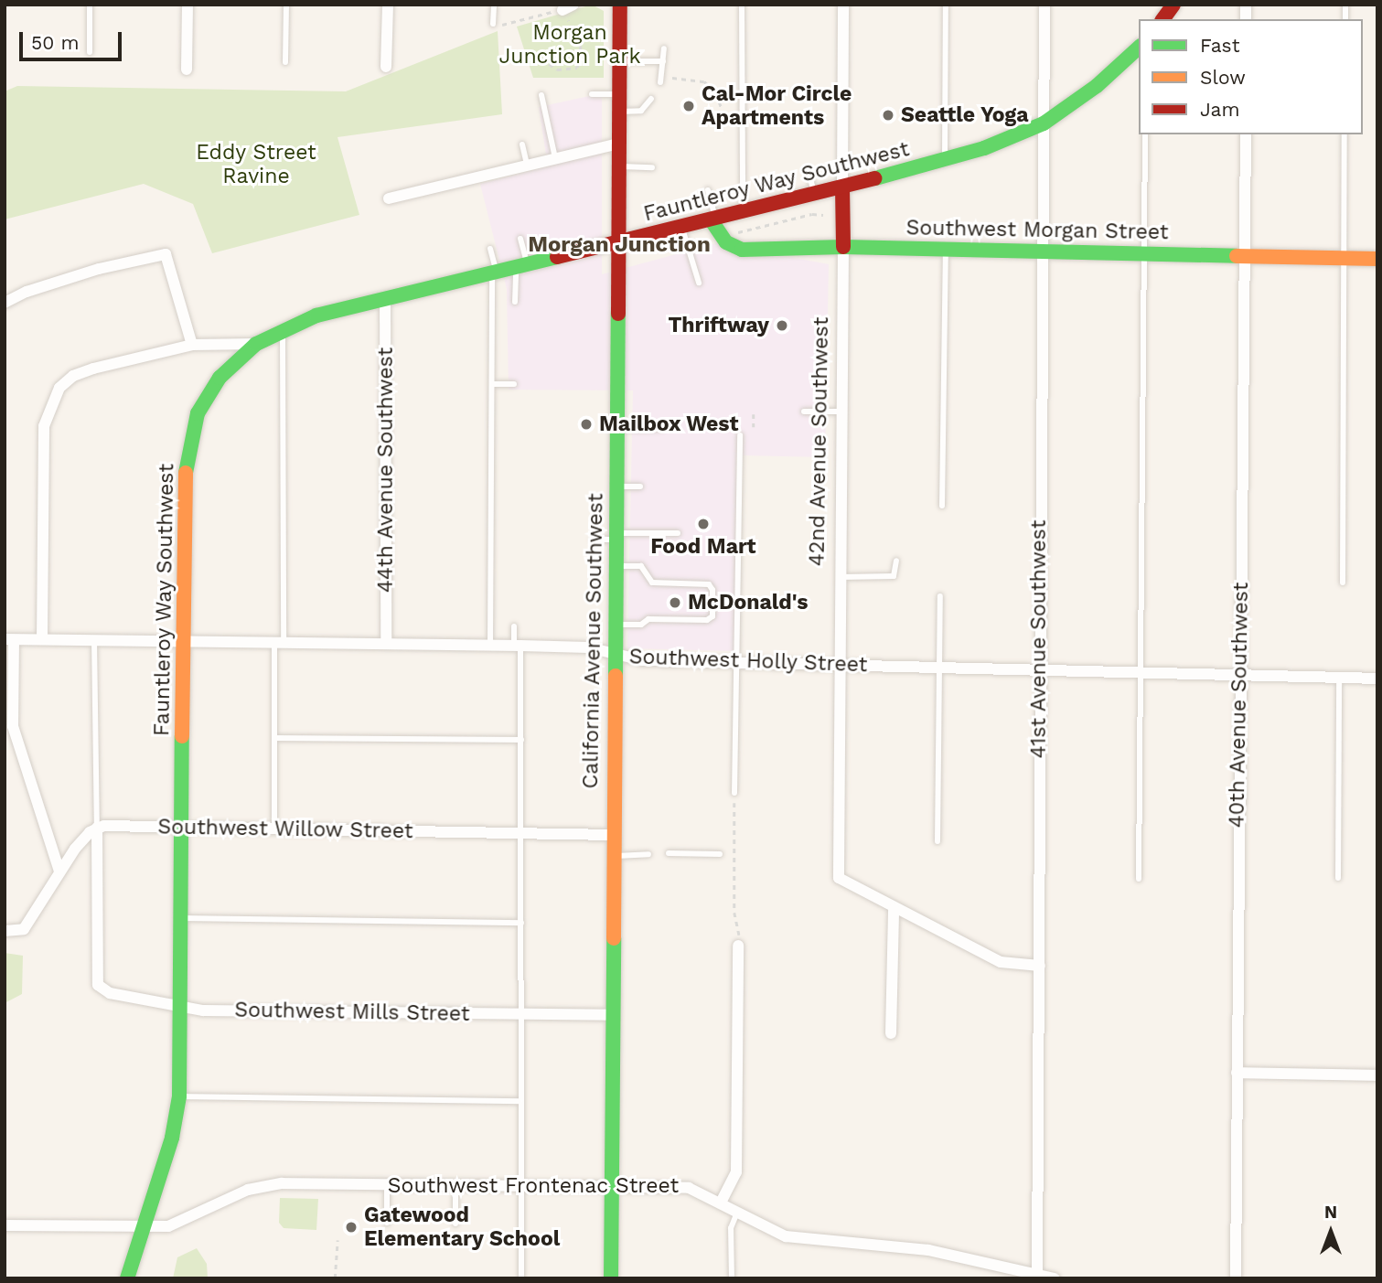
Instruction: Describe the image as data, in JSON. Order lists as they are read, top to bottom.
{
  "streets": {
    "main road": [
      "Fauntleroy Way Southwest",
      "Southwest Morgan Street",
      "42nd Avenue Southwest",
      "California Avenue Southwest"
    ],
    "street": [
      "44th Avenue Southwest",
      "41st Avenue Southwest",
      "Southwest Holly Street",
      "40th Avenue Southwest",
      "Southwest Willow Street",
      "Southwest Mills Street",
      "Southwest Frontenac Street"
    ]
  },
  "crossings": [
    ["Fauntleroy Way Southwest", "Southwest Morgan Street"],
    ["Fauntleroy Way Southwest", "42nd Avenue Southwest"],
    ["Fauntleroy Way Southwest", "44th Avenue Southwest"],
    ["Fauntleroy Way Southwest", "41st Avenue Southwest"],
    ["Fauntleroy Way Southwest", "California Avenue Southwest"],
    ["Fauntleroy Way Southwest", "Southwest Holly Street"],
    ["Fauntleroy Way Southwest", "Southwest Willow Street"],
    ["Fauntleroy Way Southwest", "Southwest Mills Street"],
    ["Fauntleroy Way Southwest", "Southwest Frontenac Street"],
    ["Southwest Morgan Street", "42nd Avenue Southwest"],
    ["Southwest Morgan Street", "41st Avenue Southwest"],
    ["Southwest Morgan Street", "40th Avenue Southwest"],
    ["42nd Avenue Southwest", "Southwest Holly Street"],
    ["44th Avenue Southwest", "Southwest Holly Street"],
    ["41st Avenue Southwest", "Southwest Holly Street"],
    ["41st Avenue Southwest", "Southwest Frontenac Street"],
    ["California Avenue Southwest", "Southwest Holly Street"],
    ["California Avenue Southwest", "Southwest Willow Street"],
    ["California Avenue Southwest", "Southwest Mills Street"],
    ["California Avenue Southwest", "Southwest Frontenac Street"],
    ["Southwest Holly Street", "40th Avenue Southwest"],
    ["Southwest Willow Street", "Southwest Mills Street"]
  ],
  "districts": ["Morgan Junction"],
  "parks": ["Morgan Junction Park", "Eddy Street Ravine"],
  "places": [
    "Cal-Mor Circle Apartments",
    "Seattle Yoga",
    "Thriftway",
    "Mailbox West",
    "Food Mart",
    "McDonald's",
    "Gatewood Elementary School"
  ],
  "legend": ["Fast", "Slow", "Jam"],
  "scale_bar": "50 m",
  "north": "top"
}
